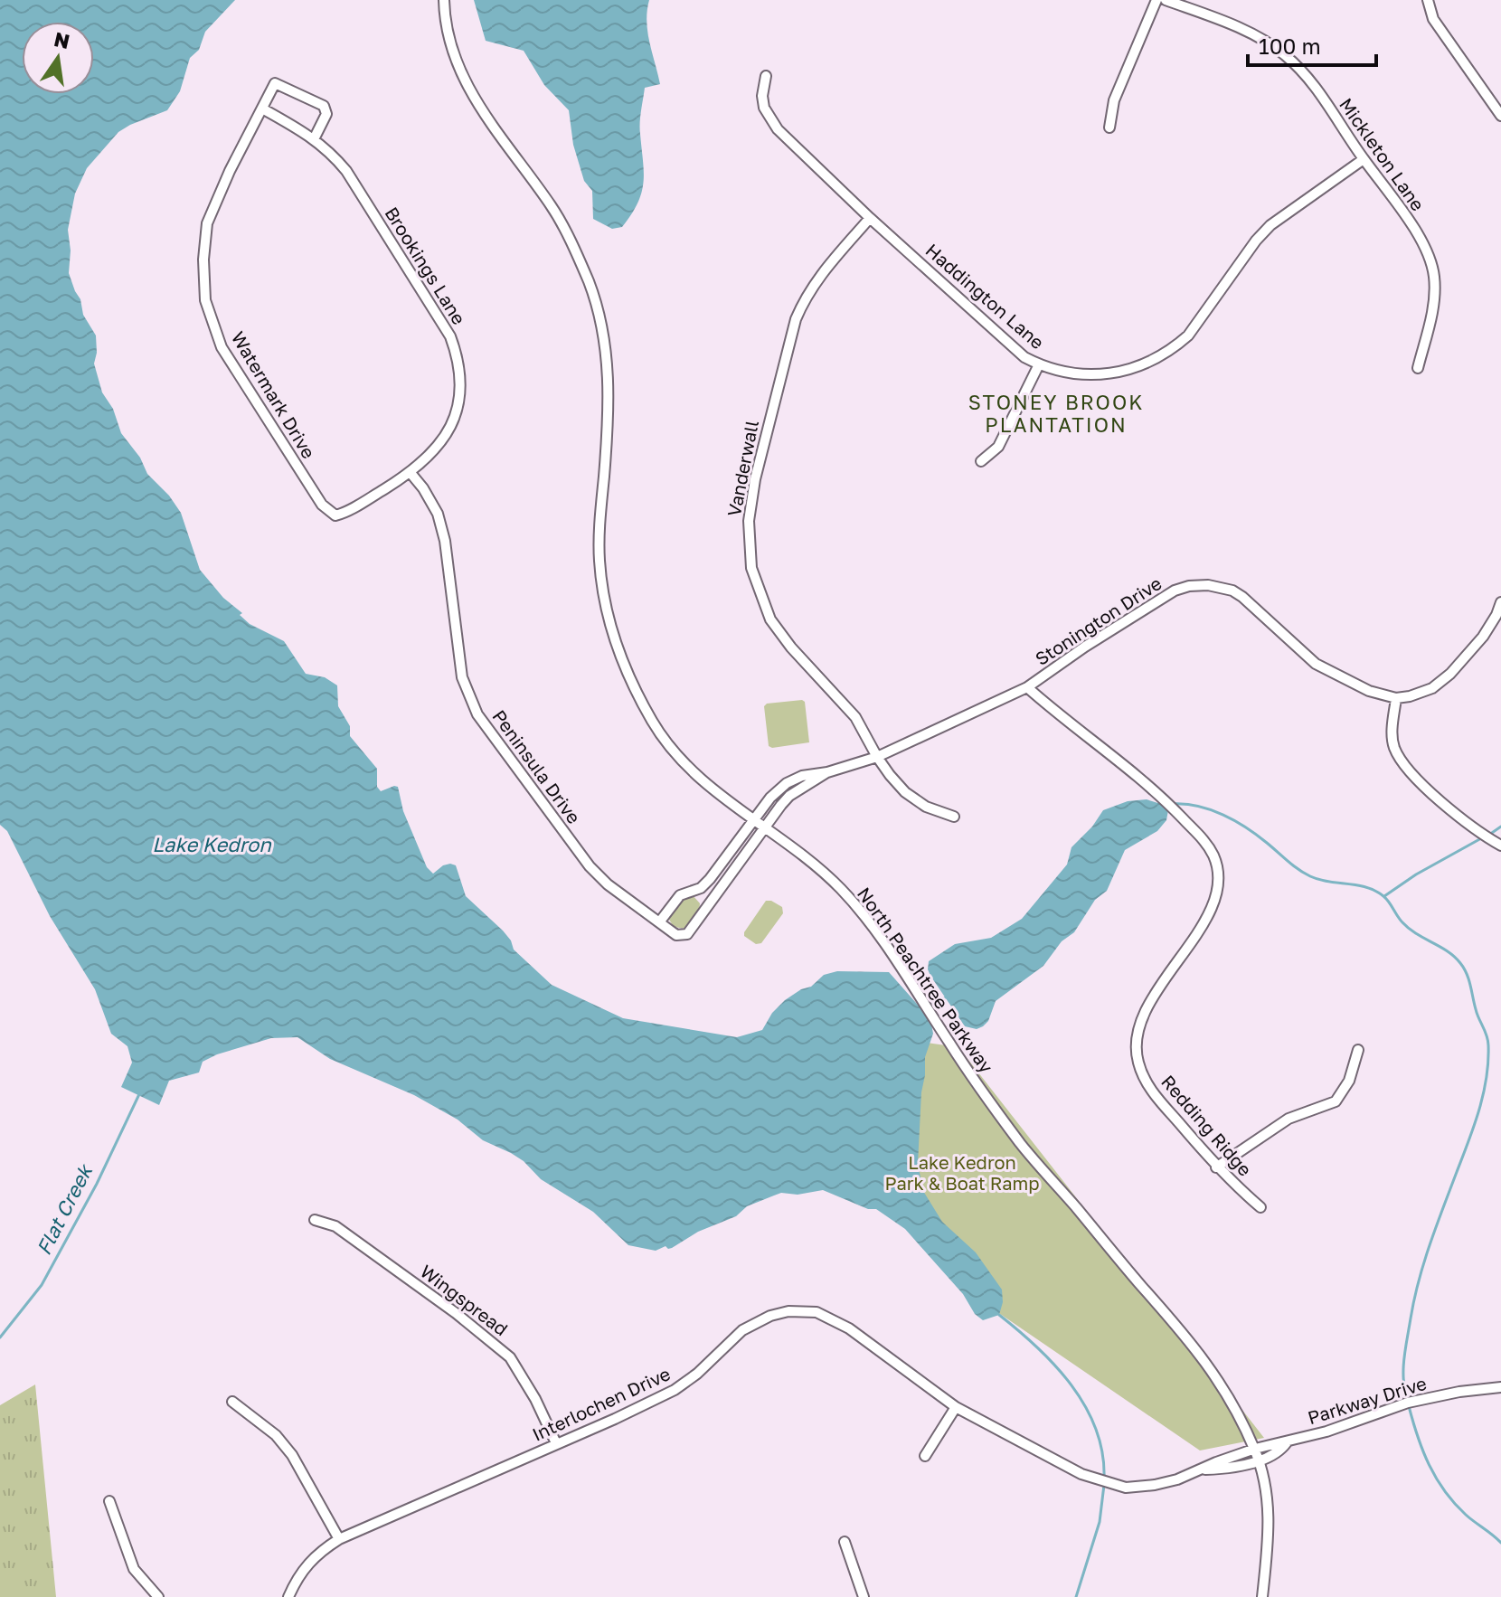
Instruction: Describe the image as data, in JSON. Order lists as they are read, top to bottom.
{
  "streets": {
    "street": [
      "Mickleton Lane",
      "Brookings Lane",
      "Haddington Lane",
      "Watermark Drive",
      "Vanderwall",
      "Stonington Drive",
      "Peninsula Drive",
      "North Peachtree Parkway",
      "Redding Ridge",
      "Wingspread",
      "Parkway Drive",
      "Interlochen Drive"
    ]
  },
  "crossings": [
    ["Mickleton Lane", "Haddington Lane"],
    ["Brookings Lane", "Watermark Drive"],
    ["Brookings Lane", "Peninsula Drive"],
    ["Haddington Lane", "Vanderwall"],
    ["Watermark Drive", "Peninsula Drive"],
    ["Vanderwall", "Stonington Drive"],
    ["Stonington Drive", "Peninsula Drive"],
    ["Stonington Drive", "North Peachtree Parkway"],
    ["Stonington Drive", "Redding Ridge"],
    ["Peninsula Drive", "North Peachtree Parkway"],
    ["North Peachtree Parkway", "Parkway Drive"],
    ["North Peachtree Parkway", "Interlochen Drive"],
    ["Wingspread", "Interlochen Drive"],
    ["Parkway Drive", "Interlochen Drive"]
  ],
  "districts": ["STONEY BROOK PLANTATION"],
  "water": ["Lake Kedron", "Flat Creek"],
  "parks": ["Lake Kedron Park & Boat Ramp"],
  "scale_bar": "100 m",
  "north": "top"
}
